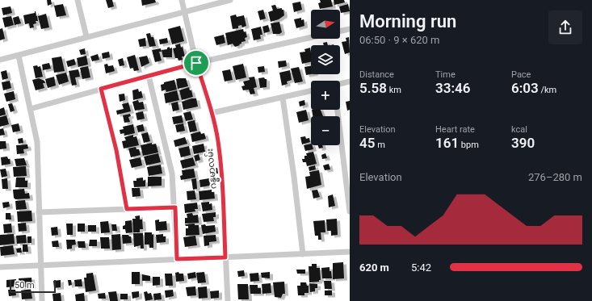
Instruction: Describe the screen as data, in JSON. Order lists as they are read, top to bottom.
{
  "streets": {
    "street": ["ဂန္ဓမာလမ်း"]
  },
  "scale_bar": "50 m",
  "north": "right",
  "page": {
    "heading": ["Morning run", "06:50 · 9 × 620 m"],
    "map_buttons": ["+", "−"],
    "stats": [
      ["Distance", "5.58 km"],
      ["Time", "33:46"],
      ["Pace", "6:03 /km"],
      ["Elevation", "45 m"],
      ["Heart rate", "161 bpm"],
      ["kcal", "390"]
    ],
    "chart": ["Elevation", "276–280 m"],
    "list": [
      {
        "name": "620 m",
        "note": "5:42"
      }
    ],
    "scale": "50 m"
  }
}
